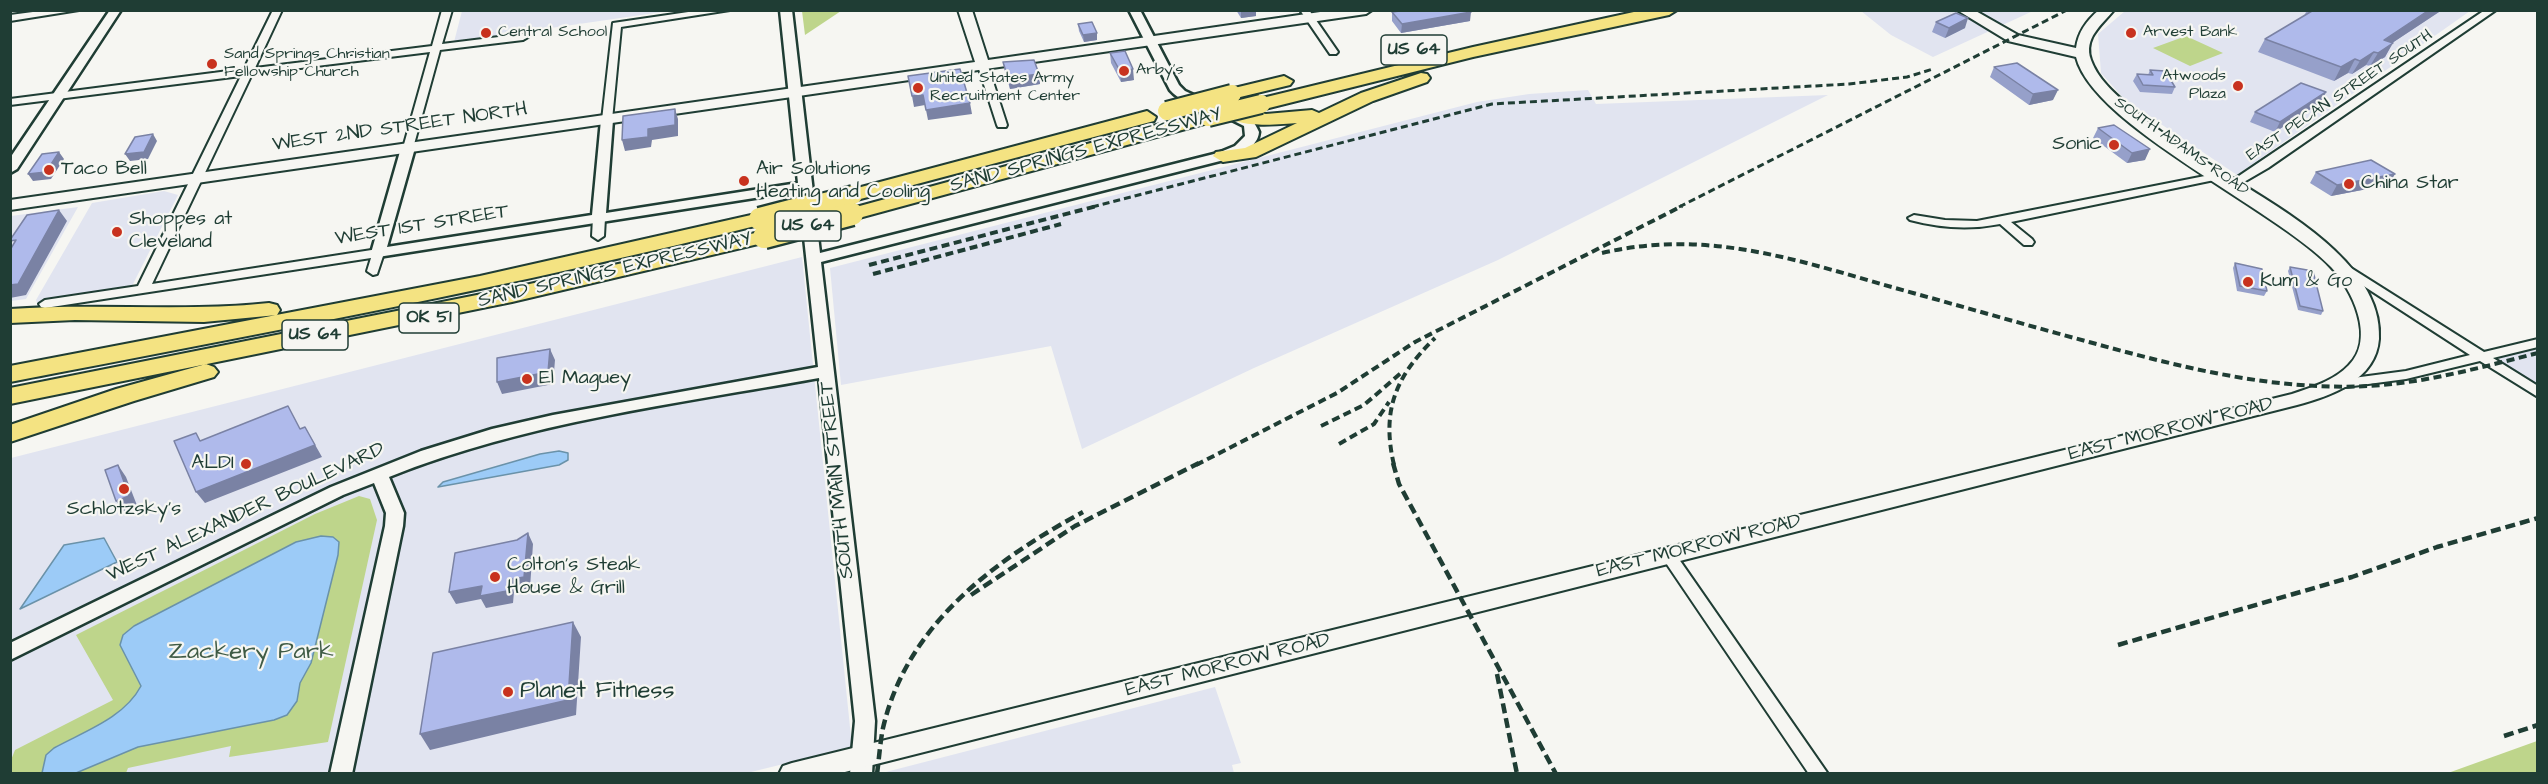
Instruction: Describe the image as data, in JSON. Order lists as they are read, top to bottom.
{
  "streets": {
    "highway": ["US 64", "SAND SPRINGS EXPRESSWAY", "OK 51"],
    "main road": ["WEST 2ND STREET NORTH", "SOUTH ADAMS ROAD", "EAST MORROW ROAD"],
    "street": [
      "EAST PECAN STREET SOUTH",
      "WEST 1ST STREET",
      "SOUTH MAIN STREET",
      "WEST ALEXANDER BOULEVARD"
    ]
  },
  "crossings": [
    ["EAST PECAN STREET SOUTH", "SOUTH ADAMS ROAD"],
    ["WEST 2ND STREET NORTH", "SOUTH MAIN STREET"],
    ["SOUTH ADAMS ROAD", "EAST MORROW ROAD"],
    ["SAND SPRINGS EXPRESSWAY", "OK 51"],
    ["WEST 1ST STREET", "SOUTH MAIN STREET"],
    ["EAST MORROW ROAD", "SOUTH MAIN STREET"],
    ["SOUTH MAIN STREET", "WEST ALEXANDER BOULEVARD"]
  ],
  "parks": ["Zackery Park"],
  "places": [
    "Central School",
    "Arvest Bank",
    "Sand Springs Christian Fellowship Church",
    "Arby's",
    "Atwoods Plaza",
    "United States Army Recruitment Center",
    "Sonic",
    "Taco Bell",
    "Air Solutions Heating and Cooling",
    "China Star",
    "Shoppes at Cleveland",
    "Kum & Go",
    "El Maguey",
    "ALDI",
    "Schlotzsky's",
    "Colton's Steak House & Grill",
    "Planet Fitness"
  ]
}
